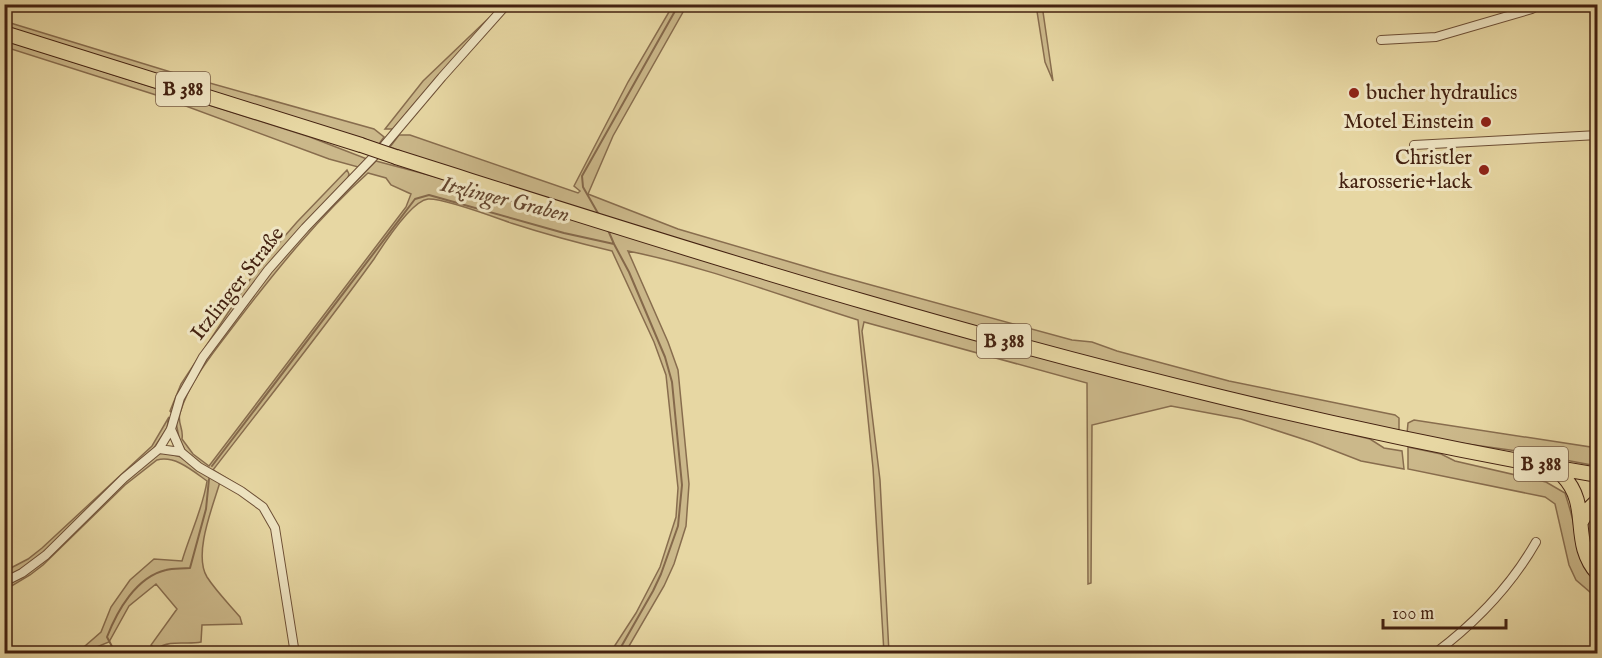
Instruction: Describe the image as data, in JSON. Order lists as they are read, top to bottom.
{
  "streets": {
    "main road": ["B 388"],
    "street": ["Itzlinger Straße"]
  },
  "water": ["Itzlinger Graben"],
  "places": ["bucher hydraulics", "Motel Einstein", "Christler karosserie+lack"],
  "scale_bar": "100 m"
}
